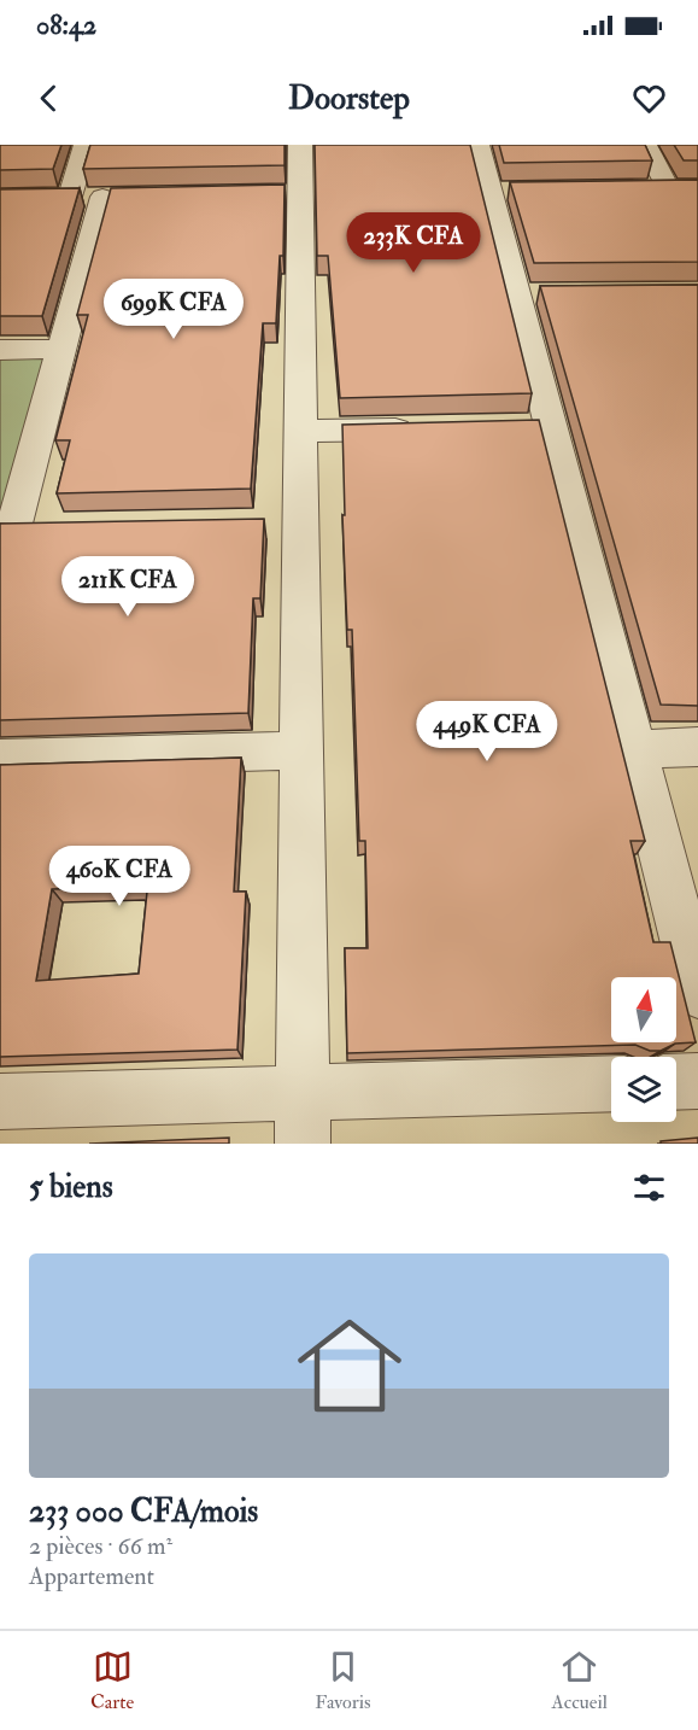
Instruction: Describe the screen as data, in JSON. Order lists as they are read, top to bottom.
{
  "north": "top",
  "page": {
    "status": "08:42",
    "header": "Doorstep",
    "price": [
      "233K CFA",
      "699K CFA",
      "211K CFA",
      "449K CFA",
      "460K CFA"
    ],
    "heading": "5 biens",
    "list": [
      {
        "name": "233 000 CFA/mois",
        "note": "2 pièces · 66 m² · Appartement"
      }
    ],
    "tabs": ["Carte", "Favoris", "Accueil"]
  }
}
